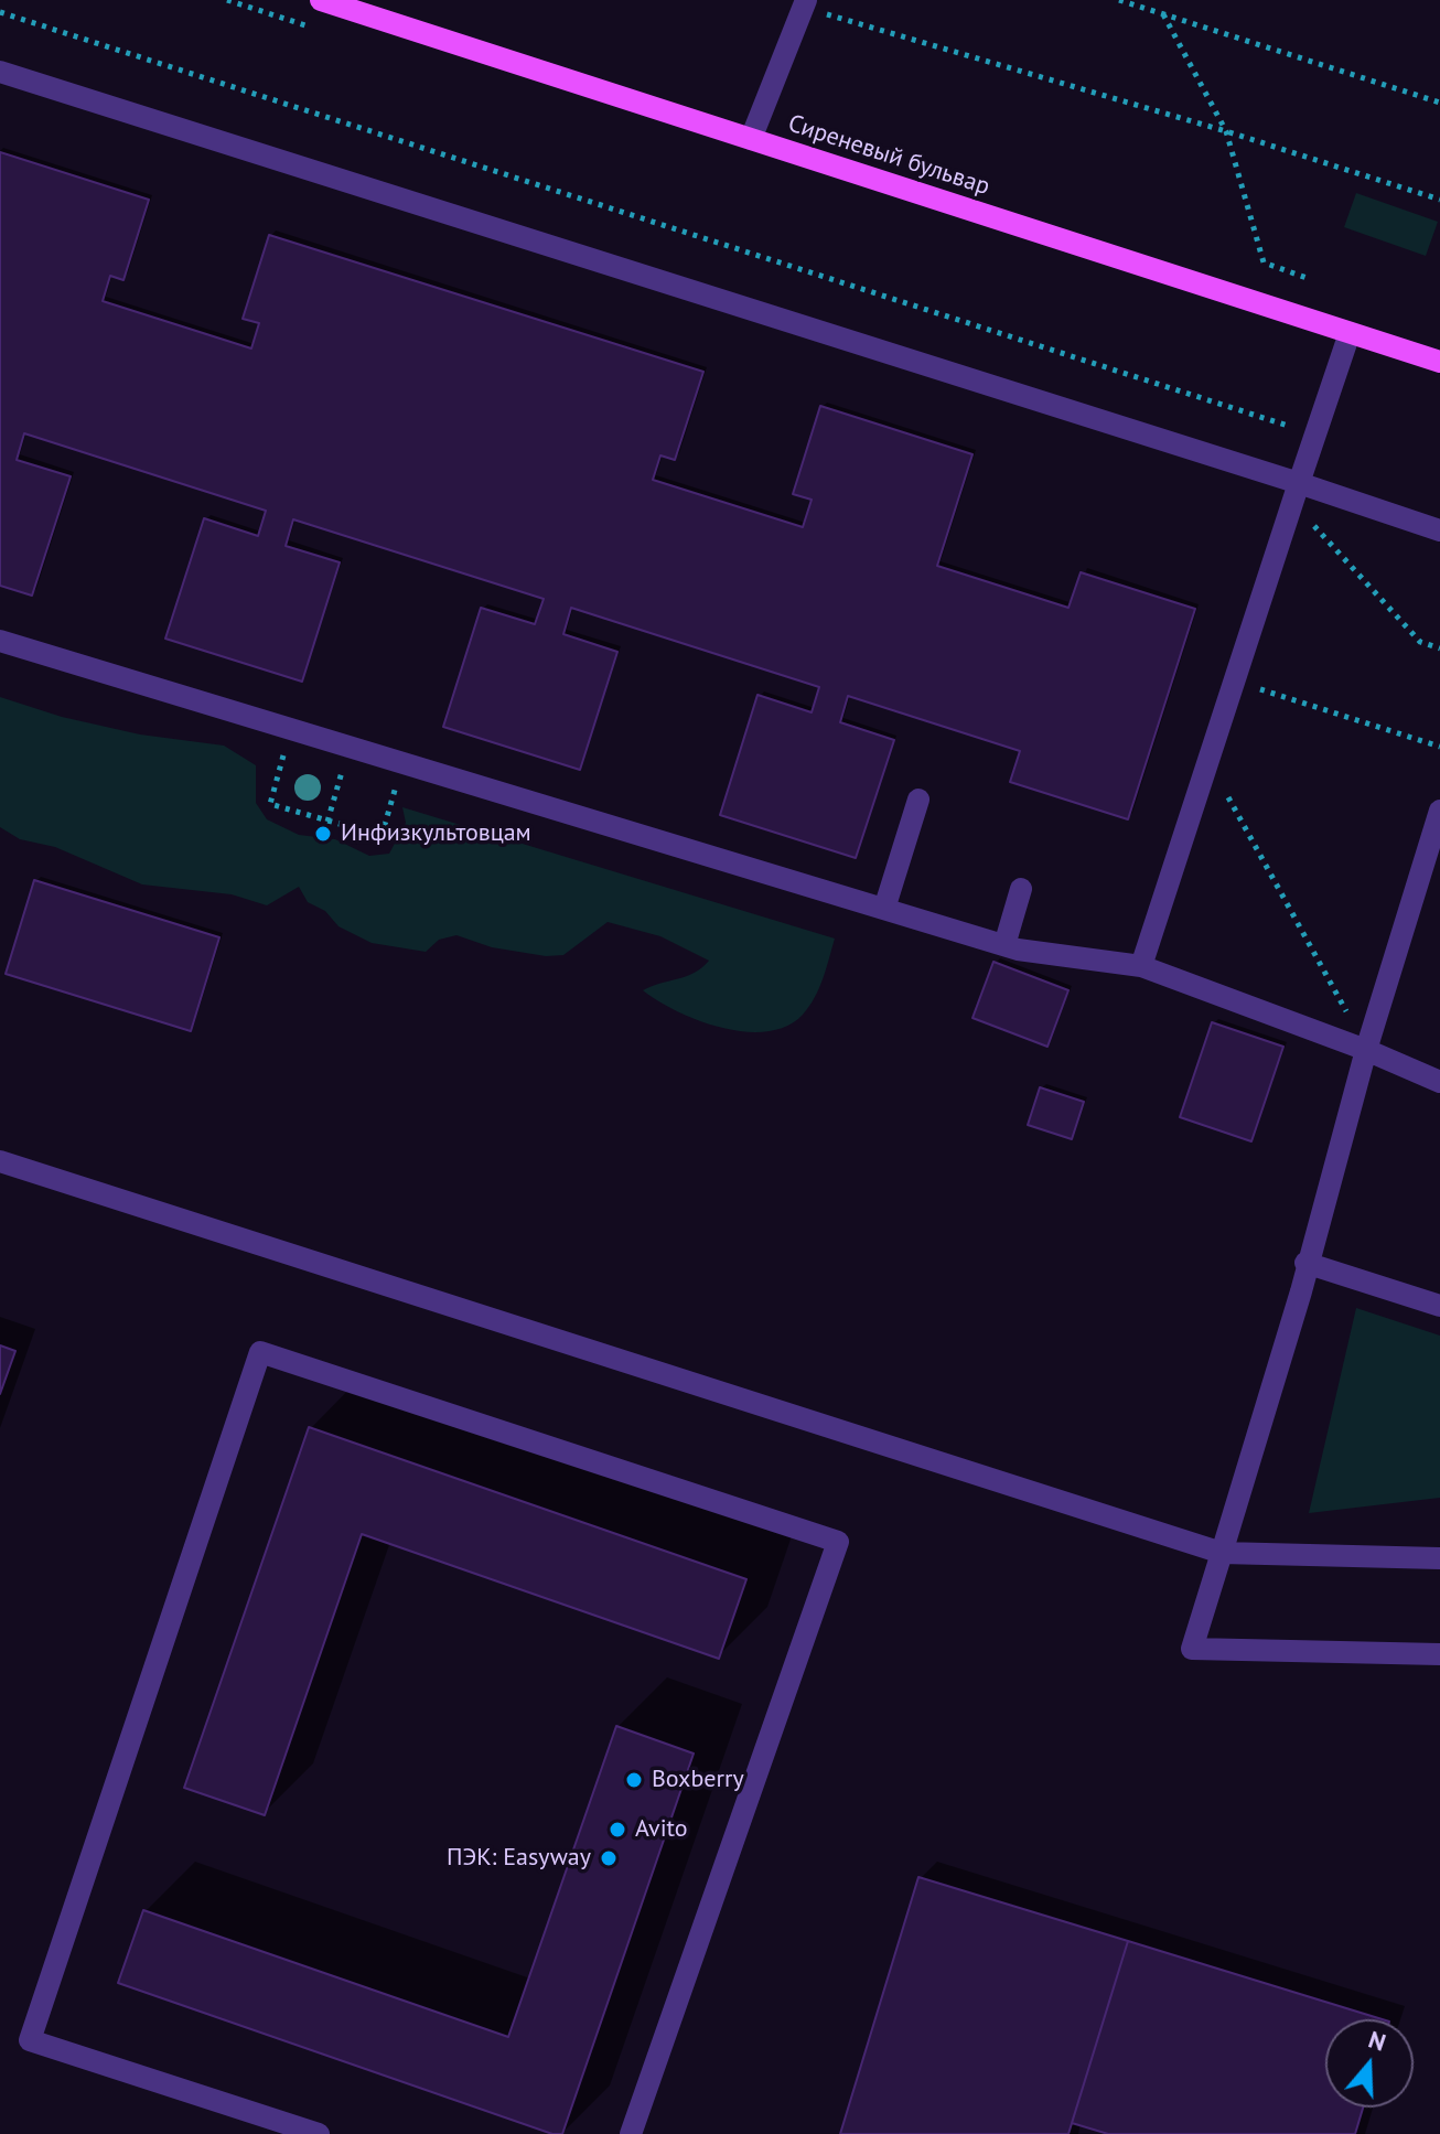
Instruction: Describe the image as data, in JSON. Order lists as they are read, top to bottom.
{
  "streets": {
    "main road": ["Сиреневый бульвар"]
  },
  "places": [
    "Инфизкультовцам",
    "Boxberry",
    "Avito",
    "ПЭК: Easyway"
  ],
  "north": "top"
}
